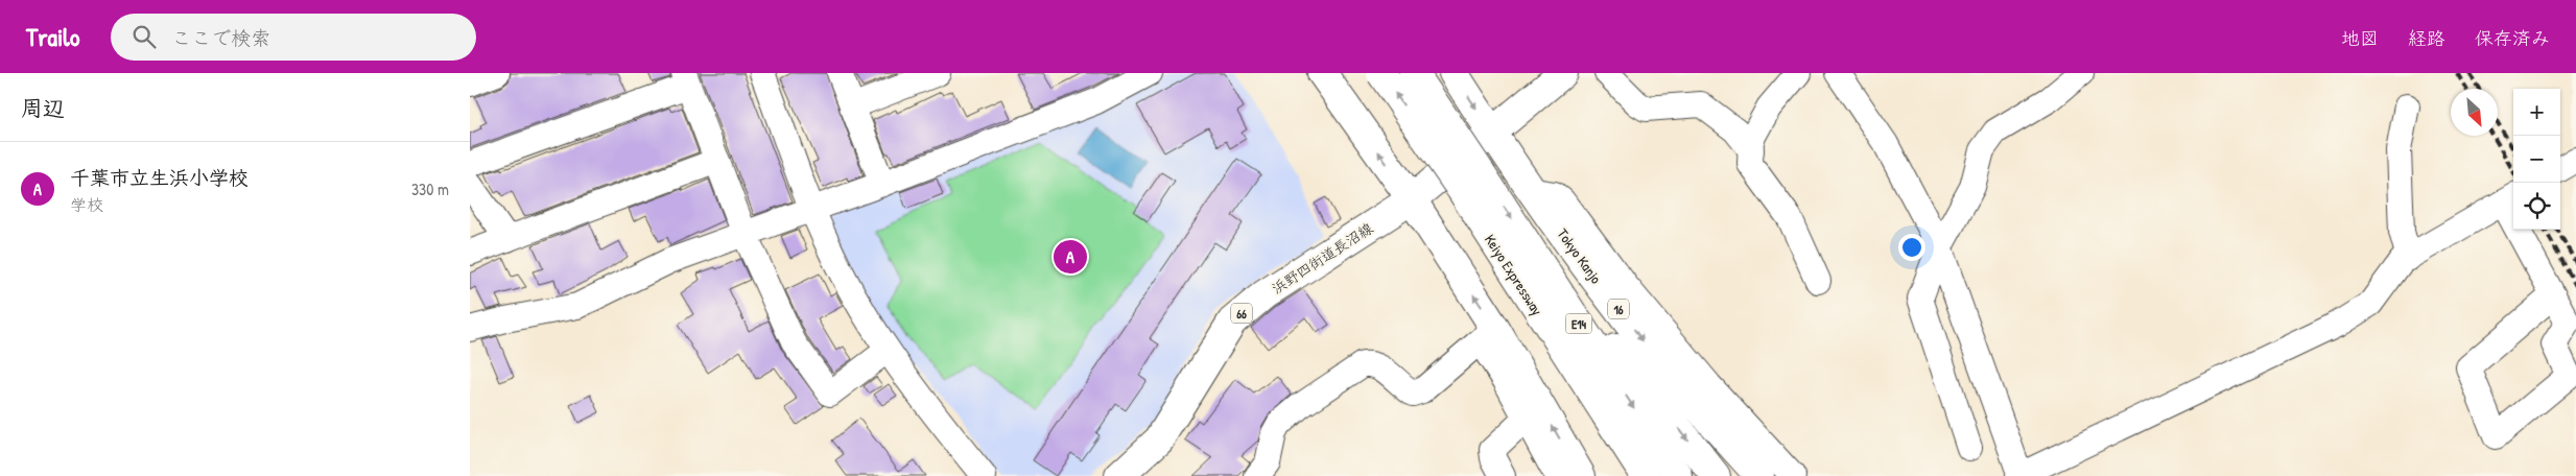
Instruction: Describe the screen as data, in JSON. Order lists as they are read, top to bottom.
{
  "streets": {
    "main road": [
      "Tokyo Kanjo",
      "浜野四街道長沼線",
      "Keiyo Expressway",
      "16",
      "66",
      "E14"
    ]
  },
  "crossings": [
    ["Tokyo Kanjo", "浜野四街道長沼線"]
  ],
  "north": "bottom right",
  "page": {
    "header": "Trailo",
    "search": "ここで検索",
    "nav": ["地図", "経路", "保存済み"],
    "heading": "周辺",
    "map_buttons": ["+", "−"],
    "list": [
      {
        "mark": "A",
        "name": "千葉市立生浜小学校",
        "note": "学校",
        "value": "330 m"
      }
    ],
    "pins": "A"
  }
}
